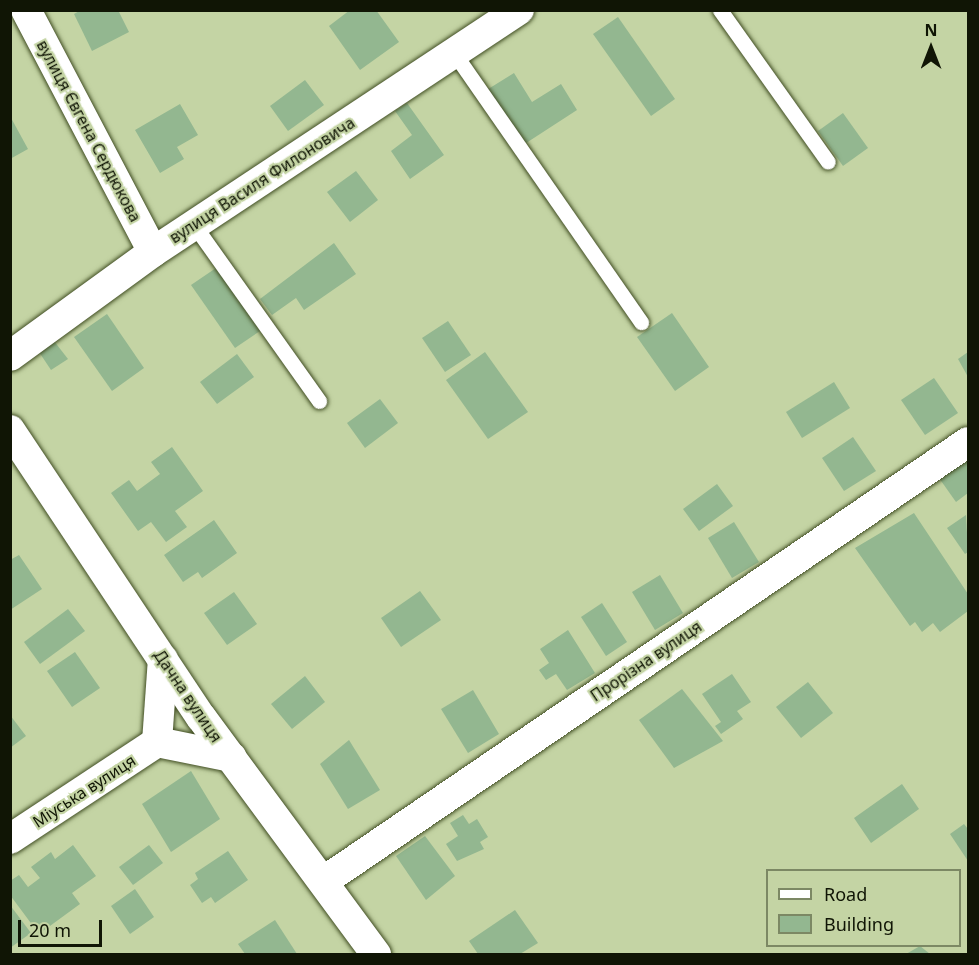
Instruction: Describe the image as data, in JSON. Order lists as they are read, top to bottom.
{
  "streets": {
    "street": [
      "вулиця Євгена Сердюкова",
      "вулиця Василя Филоновича",
      "Прорізна вулиця",
      "Дачна вулиця",
      "Міуська вулиця"
    ]
  },
  "crossings": [
    ["вулиця Євгена Сердюкова", "вулиця Василя Филоновича"],
    ["Прорізна вулиця", "Дачна вулиця"]
  ],
  "legend": ["Road", "Building"],
  "scale_bar": "20 m",
  "north": "top"
}
